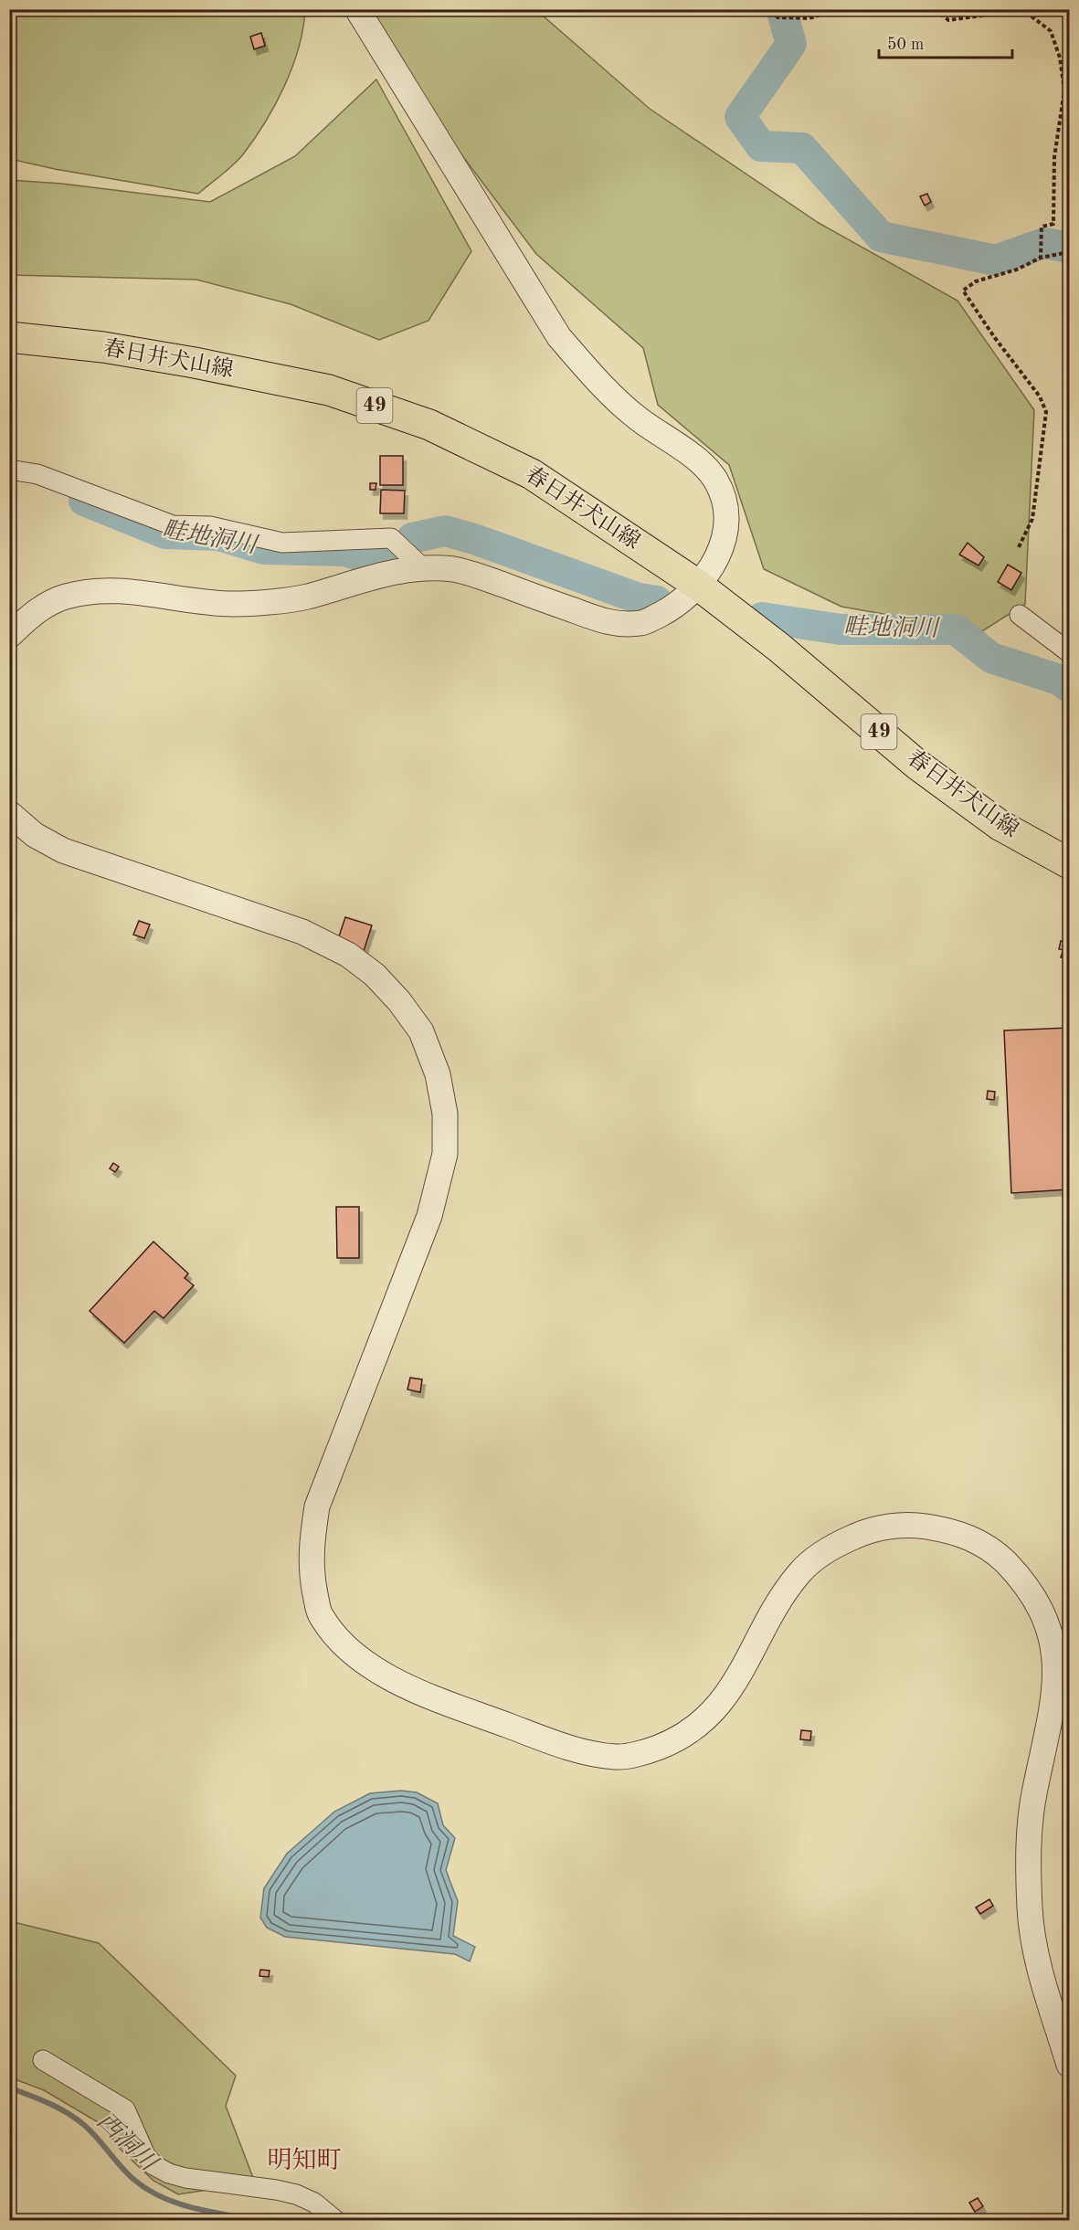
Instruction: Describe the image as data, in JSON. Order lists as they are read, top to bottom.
{
  "streets": {
    "main road": ["春日井犬山線", "49"]
  },
  "districts": ["明知町"],
  "water": ["畦地洞川", "西洞川"],
  "scale_bar": "50 m"
}
